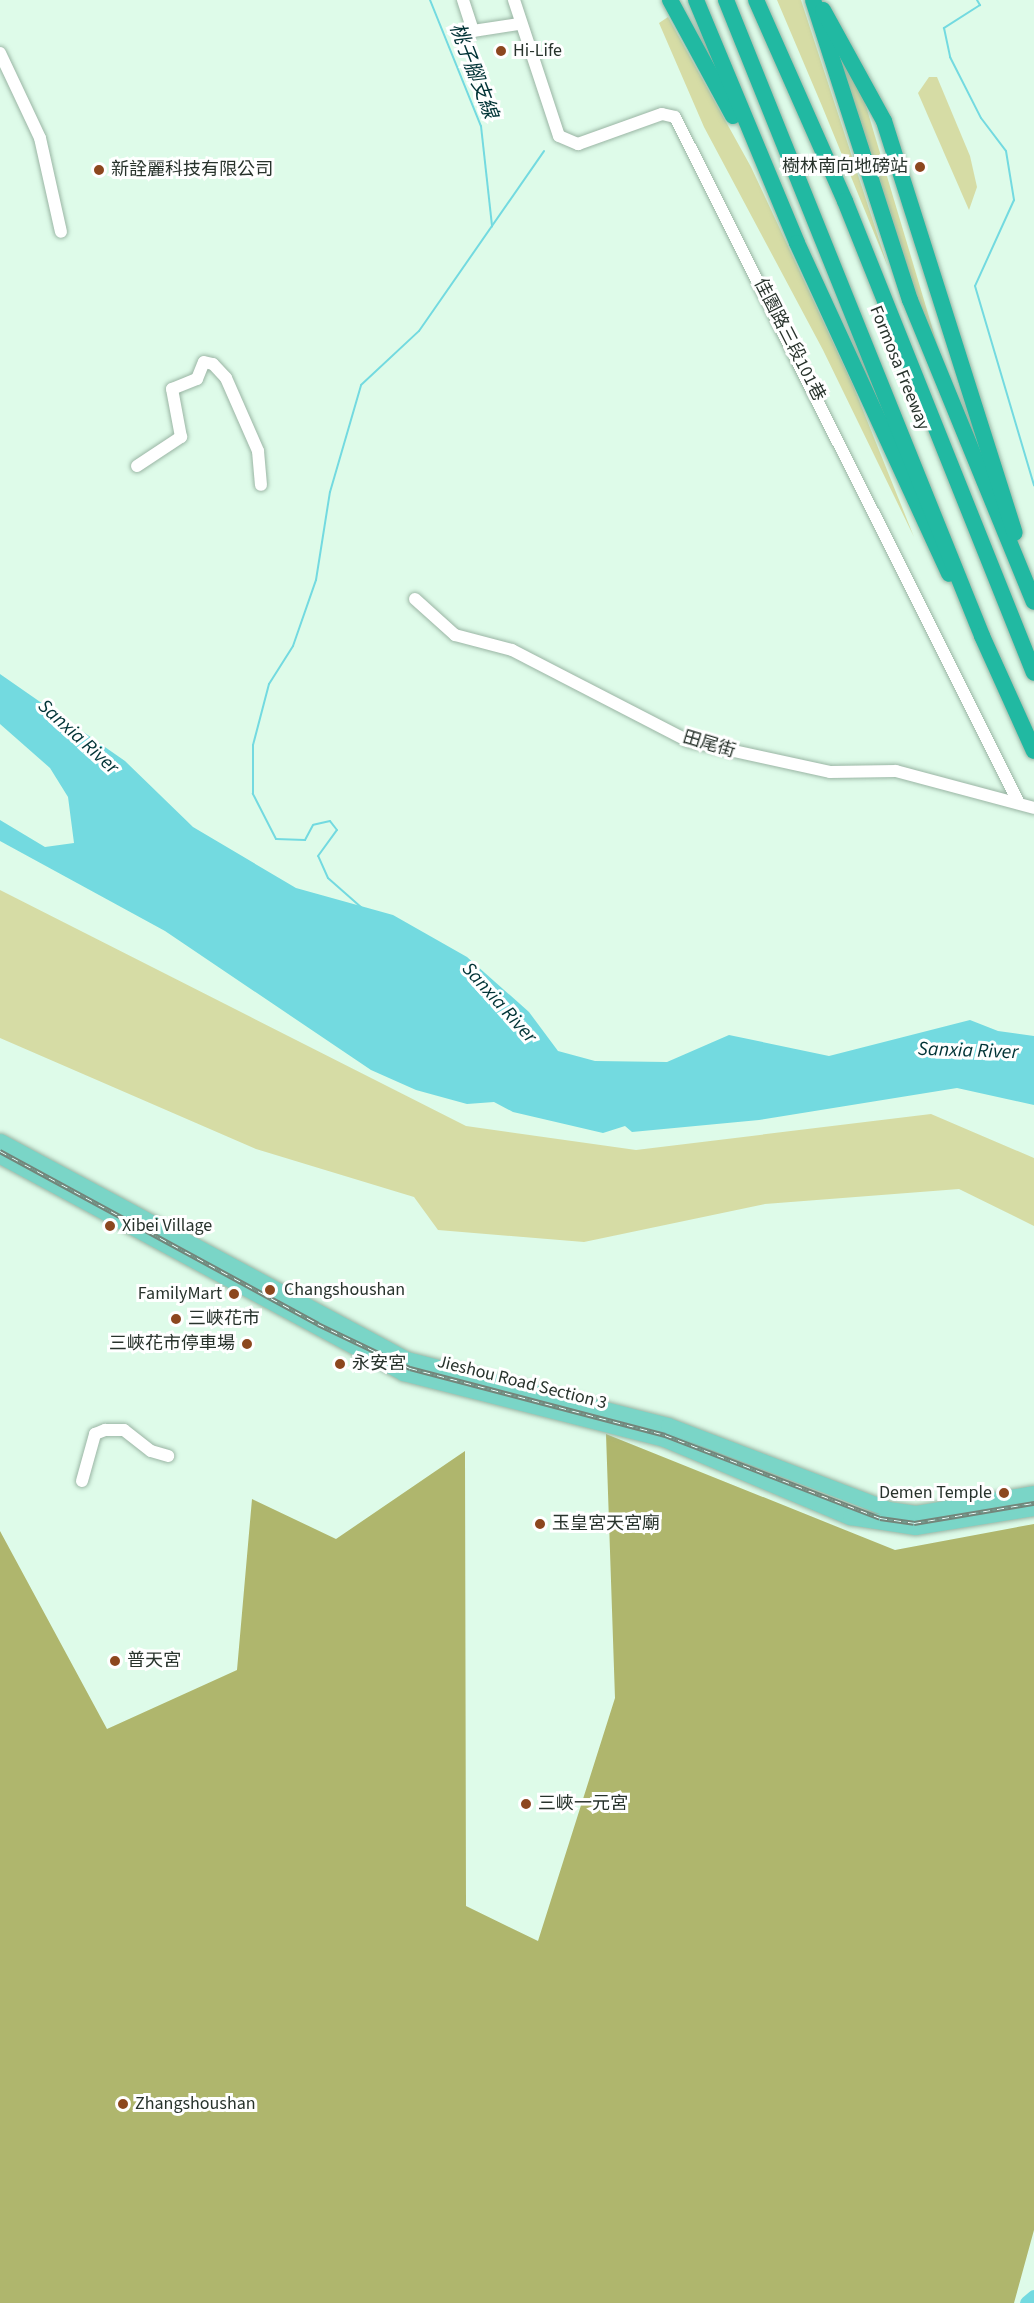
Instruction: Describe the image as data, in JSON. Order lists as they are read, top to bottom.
{
  "streets": {
    "highway": ["Formosa Freeway"],
    "main road": ["Jieshou Road Section 3"],
    "street": ["佳園路三段101巷", "田尾街"]
  },
  "crossings": [
    ["佳園路三段101巷", "田尾街"]
  ],
  "water": ["桃子腳支線", "Sanxia River"],
  "places": [
    "Hi-Life",
    "樹林南向地磅站",
    "新詮麗科技有限公司",
    "Xibei Village",
    "Changshoushan",
    "FamilyMart",
    "三峽花市",
    "三峽花市停車場",
    "永安宮",
    "Demen Temple",
    "玉皇宮天宮廟",
    "普天宮",
    "三峽一元宮",
    "Zhangshoushan"
  ]
}
